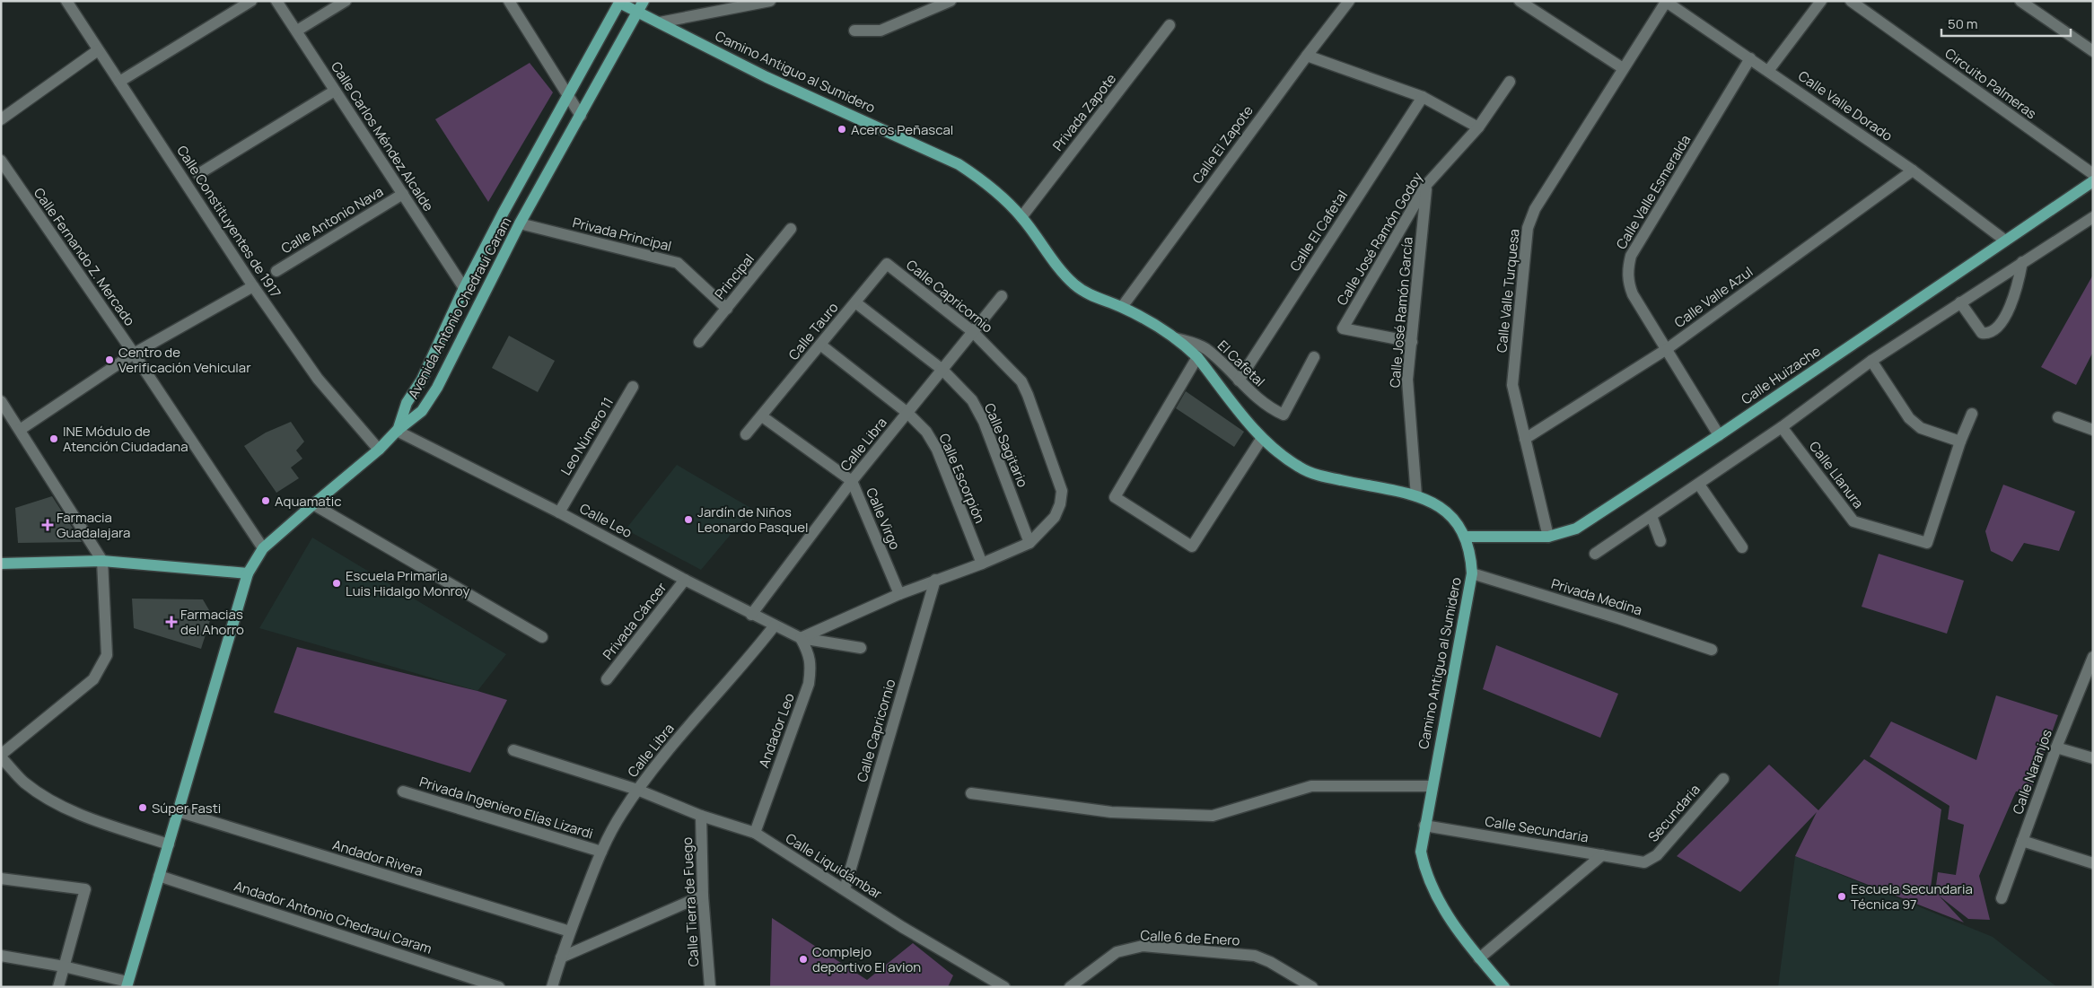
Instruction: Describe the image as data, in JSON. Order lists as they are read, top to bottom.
{
  "streets": {
    "main road": ["Camino Antiguo al Sumidero", "Avenida Antonio Chedraui Caram", "Calle Huizache"],
    "street": [
      "Circuito Palmeras",
      "Calle Valle Dorado",
      "Privada Zapote",
      "Calle Carlos Méndez Alcalde",
      "Calle El Zapote",
      "Calle Valle Esmeralda",
      "Calle Antonio Nava",
      "Calle Constituyentes de 1917",
      "Calle El Cafetal",
      "Privada Principal",
      "Calle José Ramón Godoy",
      "Calle Fernando Z. Mercado",
      "Principal",
      "Calle Valle Turquesa",
      "Calle Capricornio",
      "Calle Valle Azul",
      "Calle José Ramón García",
      "Calle Tauro",
      "El Cafetal",
      "Leo Número 11",
      "Calle Libra",
      "Calle Sagitario",
      "Calle Llanura",
      "Calle Escorpión",
      "Calle Virgo",
      "Calle Leo",
      "Privada Medina",
      "Privada Cáncer",
      "Andador Leo",
      "Calle Naranjos",
      "Privada Ingeniero Elías Lizardi",
      "Secundaria",
      "Calle Secundaria",
      "Andador Rivera",
      "Calle Liquidámbar",
      "Calle Tierra de Fuego",
      "Andador Antonio Chedraui Caram",
      "Calle 6 de Enero"
    ]
  },
  "crossings": [
    ["Camino Antiguo al Sumidero", "Privada Zapote"],
    ["Camino Antiguo al Sumidero", "Calle El Zapote"],
    ["Camino Antiguo al Sumidero", "Avenida Antonio Chedraui Caram"],
    ["Camino Antiguo al Sumidero", "Calle José Ramón García"],
    ["Camino Antiguo al Sumidero", "El Cafetal"],
    ["Camino Antiguo al Sumidero", "Calle Huizache"],
    ["Camino Antiguo al Sumidero", "Privada Medina"],
    ["Camino Antiguo al Sumidero", "Calle Secundaria"],
    ["Calle Valle Dorado", "Calle Valle Esmeralda"],
    ["Calle Valle Dorado", "Calle Valle Turquesa"],
    ["Calle Valle Dorado", "Calle Valle Azul"],
    ["Calle Valle Dorado", "Calle Huizache"],
    ["Calle Carlos Méndez Alcalde", "Calle Antonio Nava"],
    ["Calle Carlos Méndez Alcalde", "Avenida Antonio Chedraui Caram"],
    ["Calle Valle Esmeralda", "Calle Valle Azul"],
    ["Calle Valle Esmeralda", "Calle Huizache"],
    ["Calle El Cafetal", "El Cafetal"],
    ["Privada Principal", "Principal"],
    ["Privada Principal", "Avenida Antonio Chedraui Caram"],
    ["Calle José Ramón Godoy", "Calle José Ramón García"],
    ["Calle Valle Turquesa", "Calle Valle Azul"],
    ["Calle Valle Turquesa", "Calle Huizache"],
    ["Calle Capricornio", "Calle Tauro"],
    ["Calle Capricornio", "Calle Libra"],
    ["Calle Capricornio", "Calle Sagitario"],
    ["Calle Capricornio", "Calle Escorpión"],
    ["Calle Capricornio", "Calle Virgo"],
    ["Calle Capricornio", "Calle Leo"],
    ["Calle Capricornio", "Andador Leo"],
    ["Calle Capricornio", "Calle Liquidámbar"],
    ["Avenida Antonio Chedraui Caram", "Calle Leo"],
    ["Calle Tauro", "Calle Sagitario"],
    ["Calle Tauro", "Calle Escorpión"],
    ["Calle Tauro", "Calle Virgo"],
    ["Leo Número 11", "Calle Leo"],
    ["Calle Libra", "Calle Sagitario"],
    ["Calle Libra", "Calle Escorpión"],
    ["Calle Libra", "Calle Virgo"],
    ["Calle Libra", "Calle Leo"],
    ["Calle Libra", "Privada Ingeniero Elías Lizardi"],
    ["Calle Libra", "Andador Rivera"],
    ["Calle Libra", "Calle Liquidámbar"],
    ["Calle Leo", "Privada Cáncer"],
    ["Calle Leo", "Andador Leo"],
    ["Andador Leo", "Calle Liquidámbar"],
    ["Secundaria", "Calle Secundaria"],
    ["Calle Liquidámbar", "Calle Tierra de Fuego"]
  ],
  "places": {
    "other": [
      "Aceros Peñascal",
      "Centro de Verificación Vehicular",
      "INE Módulo de Atención Ciudadana",
      "Aquamatic",
      "Jardín de Niños Leonardo Pasquel",
      "Escuela Primaria Luis Hidalgo Monroy",
      "Súper Fasti",
      "Escuela Secundaria Técnica 97",
      "Complejo deportivo El avion"
    ],
    "health": ["Farmacia Guadalajara", "Farmacias del Ahorro"]
  },
  "scale_bar": "50 m"
}
